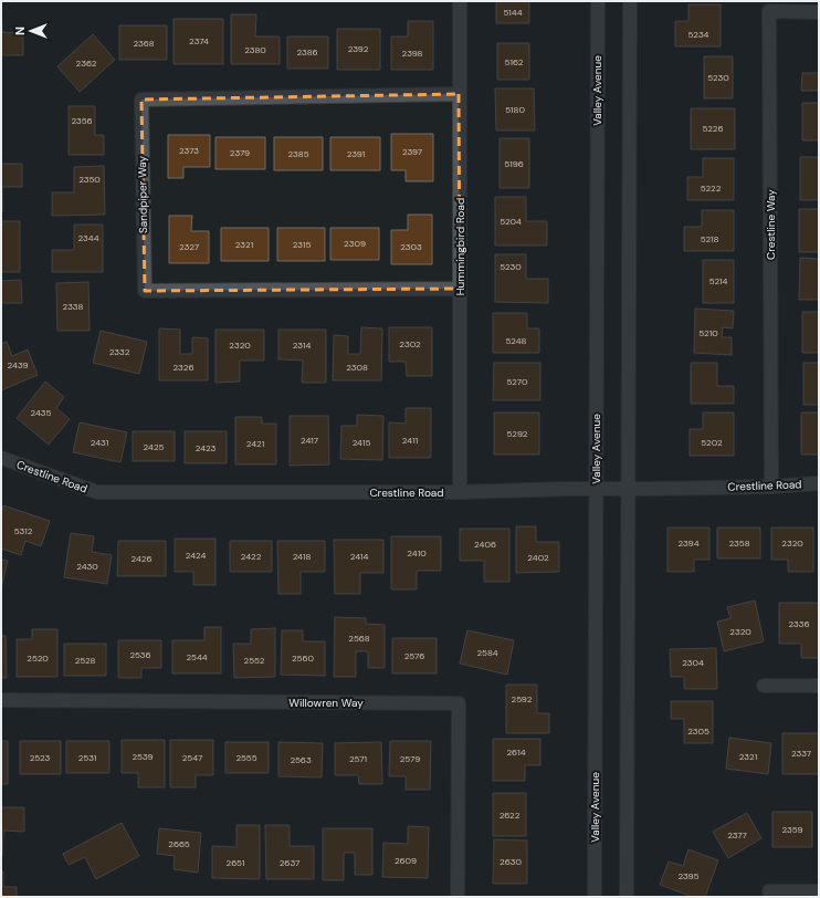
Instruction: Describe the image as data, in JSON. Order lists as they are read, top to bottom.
{
  "streets": {
    "street": [
      "Valley Avenue",
      "Sandpiper Way",
      "Crestline Way",
      "Hummingbird Road",
      "Crestline Road",
      "Willowren Way"
    ]
  },
  "crossings": [
    ["Valley Avenue", "Crestline Road"],
    ["Sandpiper Way", "Hummingbird Road"],
    ["Crestline Way", "Crestline Road"],
    ["Hummingbird Road", "Crestline Road"]
  ],
  "house_numbers": [
    "5144",
    "5234",
    "2374",
    "2368",
    "2392",
    "2380",
    "2386",
    "2398",
    "5162",
    "2362",
    "5230",
    "5180",
    "2356",
    "5226",
    "2373",
    "2397",
    "2379",
    "2385",
    "2391",
    "5196",
    "2350",
    "5222",
    "5204",
    "2344",
    "5218",
    "2309",
    "2321",
    "2315",
    "2327",
    "2303",
    "5230",
    "5214",
    "2338",
    "5210",
    "5248",
    "2302",
    "2320",
    "2314",
    "2332",
    "2439",
    "2326",
    "2308",
    "5270",
    "2435",
    "5292",
    "2417",
    "2411",
    "2431",
    "2415",
    "5202",
    "2421",
    "2425",
    "2423",
    "5312",
    "2394",
    "2358",
    "2320",
    "2406",
    "2410",
    "2424",
    "2422",
    "2418",
    "2414",
    "2402",
    "2426",
    "2430",
    "2336",
    "2320",
    "2568",
    "2584",
    "2536",
    "2576",
    "2544",
    "2520",
    "2560",
    "2528",
    "2552",
    "2304",
    "2592",
    "2305",
    "2614",
    "2337",
    "2539",
    "2321",
    "2523",
    "2531",
    "2547",
    "2555",
    "2571",
    "2579",
    "2563",
    "2622",
    "2359",
    "2377",
    "2665",
    "2609",
    "2630",
    "2651",
    "2637",
    "2395"
  ],
  "north": "left"
}
